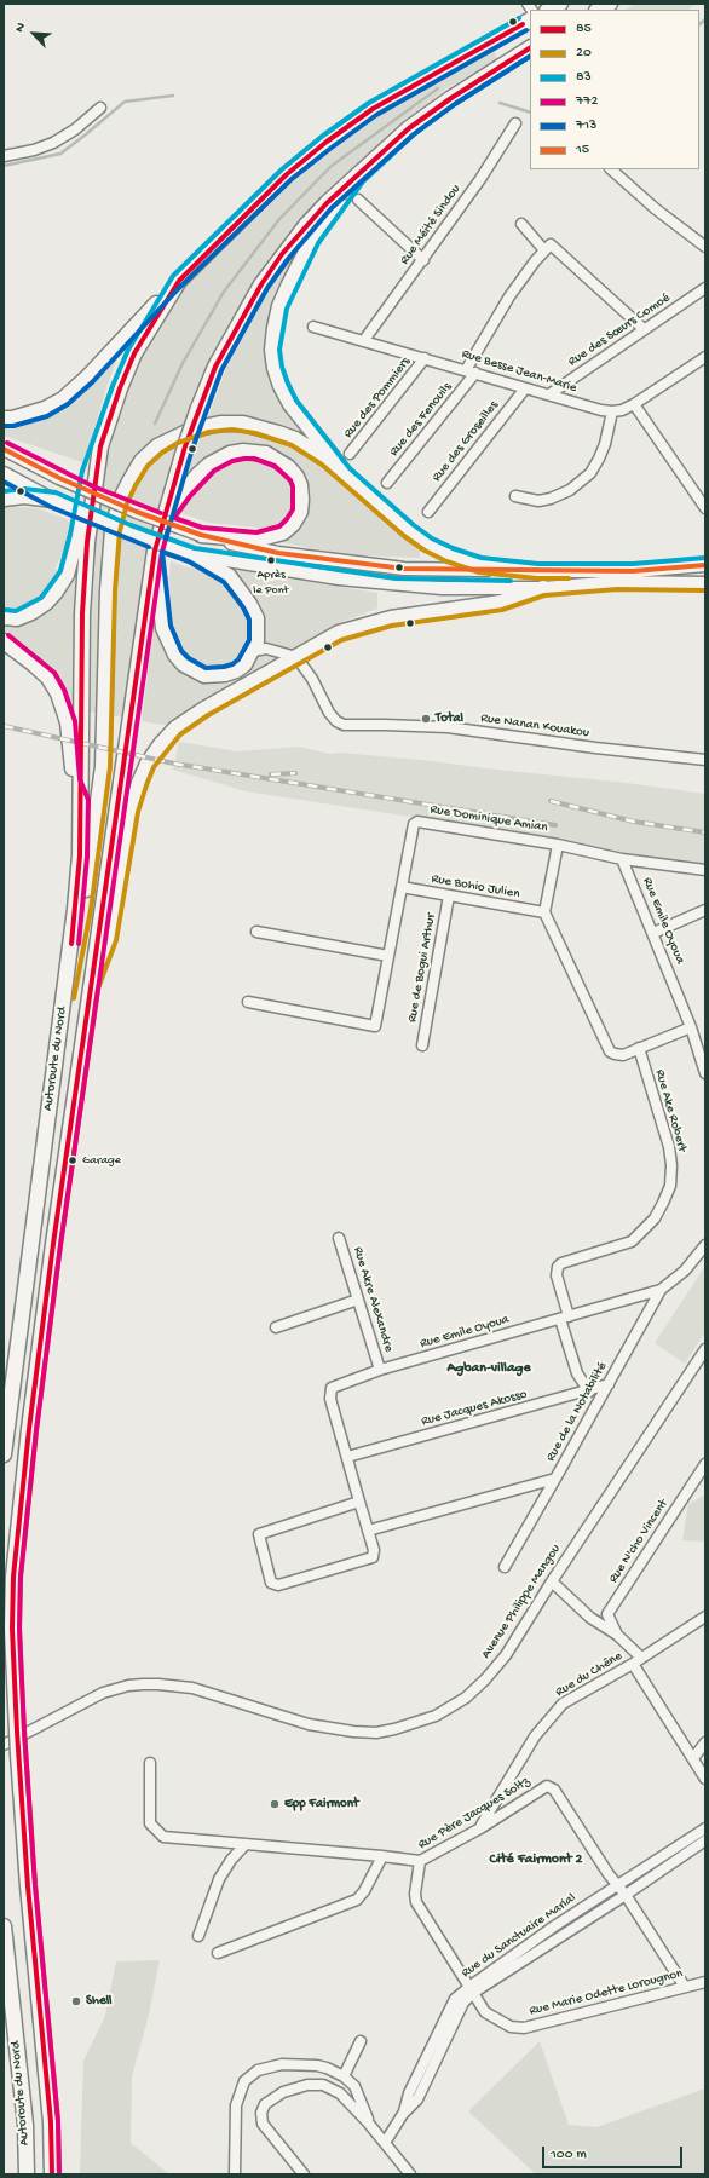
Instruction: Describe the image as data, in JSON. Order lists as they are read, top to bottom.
{
  "streets": {
    "highway": ["Autoroute du Nord"],
    "street": [
      "Rue Méité Sindou",
      "Rue des Sœurs Comoé",
      "Rue Besse Jean-Marie",
      "Rue des Pommiers",
      "Rue des Fenouils",
      "Rue des Groseilles",
      "Rue Nanan Kouakou",
      "Rue Dominique Amian",
      "Rue Bohio Julien",
      "Rue Emile Oyoua",
      "Rue de Bogui Arthur",
      "Rue Ake Robert",
      "Rue Akre Alexandre",
      "Rue Jacques Akosso",
      "Rue de la Notabilité",
      "Rue N'cho Vincent",
      "Avenue Philippe Mangou",
      "Rue du Chêne",
      "Rue Père Jacques Soltz",
      "Rue du Sanctuaire Marial",
      "Rue Marie Odette Lorougnon"
    ]
  },
  "crossings": [
    ["Rue Méité Sindou", "Rue Besse Jean-Marie"],
    ["Rue des Sœurs Comoé", "Rue Besse Jean-Marie"],
    ["Rue Besse Jean-Marie", "Rue des Pommiers"],
    ["Rue Besse Jean-Marie", "Rue des Fenouils"],
    ["Rue Besse Jean-Marie", "Rue des Groseilles"],
    ["Rue Dominique Amian", "Rue Bohio Julien"],
    ["Rue Bohio Julien", "Rue de Bogui Arthur"],
    ["Rue Emile Oyoua", "Rue Ake Robert"],
    ["Rue Emile Oyoua", "Rue Akre Alexandre"],
    ["Rue Emile Oyoua", "Rue Jacques Akosso"],
    ["Rue Emile Oyoua", "Rue de la Notabilité"],
    ["Rue Jacques Akosso", "Rue de la Notabilité"],
    ["Rue du Chêne", "Rue Père Jacques Soltz"],
    ["Rue Père Jacques Soltz", "Rue du Sanctuaire Marial"],
    ["Rue Père Jacques Soltz", "Rue Marie Odette Lorougnon"],
    ["Rue du Sanctuaire Marial", "Rue Marie Odette Lorougnon"]
  ],
  "districts": ["Agban-village", "Cité Fairmont 2"],
  "places": [
    "Après le Pont",
    "Total",
    "Garage",
    "Epp Fairmont",
    "Shell"
  ],
  "lines": [
    "transit line 83",
    "transit line 85",
    "transit line 713",
    "transit line 20",
    "transit line 772",
    "transit line 15"
  ],
  "legend": [
    "85",
    "20",
    "83",
    "772",
    "713",
    "15"
  ],
  "scale_bar": "100 m",
  "north": "top left"
}
